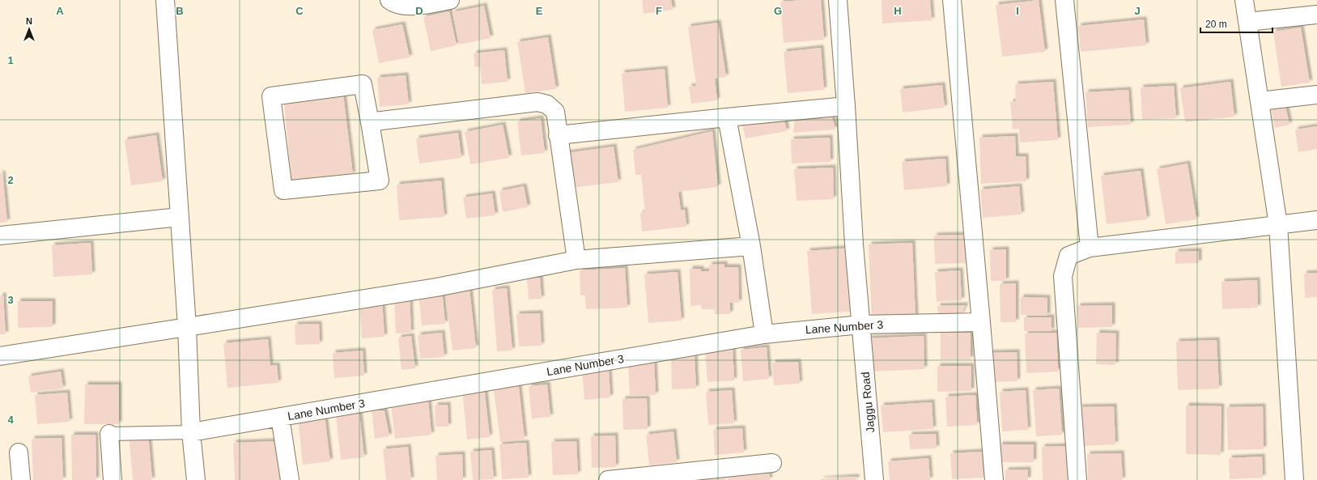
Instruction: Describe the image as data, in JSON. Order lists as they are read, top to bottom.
{
  "streets": {
    "street": ["Lane Number 3", "Jaggu Road"]
  },
  "crossings": [
    ["Lane Number 3", "Jaggu Road"]
  ],
  "scale_bar": "20 m",
  "north": "top",
  "grid": {
    "columns": [
      "A",
      "B",
      "C",
      "D",
      "E",
      "F",
      "G",
      "H",
      "I",
      "J"
    ],
    "rows": [
      "1",
      "2",
      "3",
      "4"
    ]
  }
}
